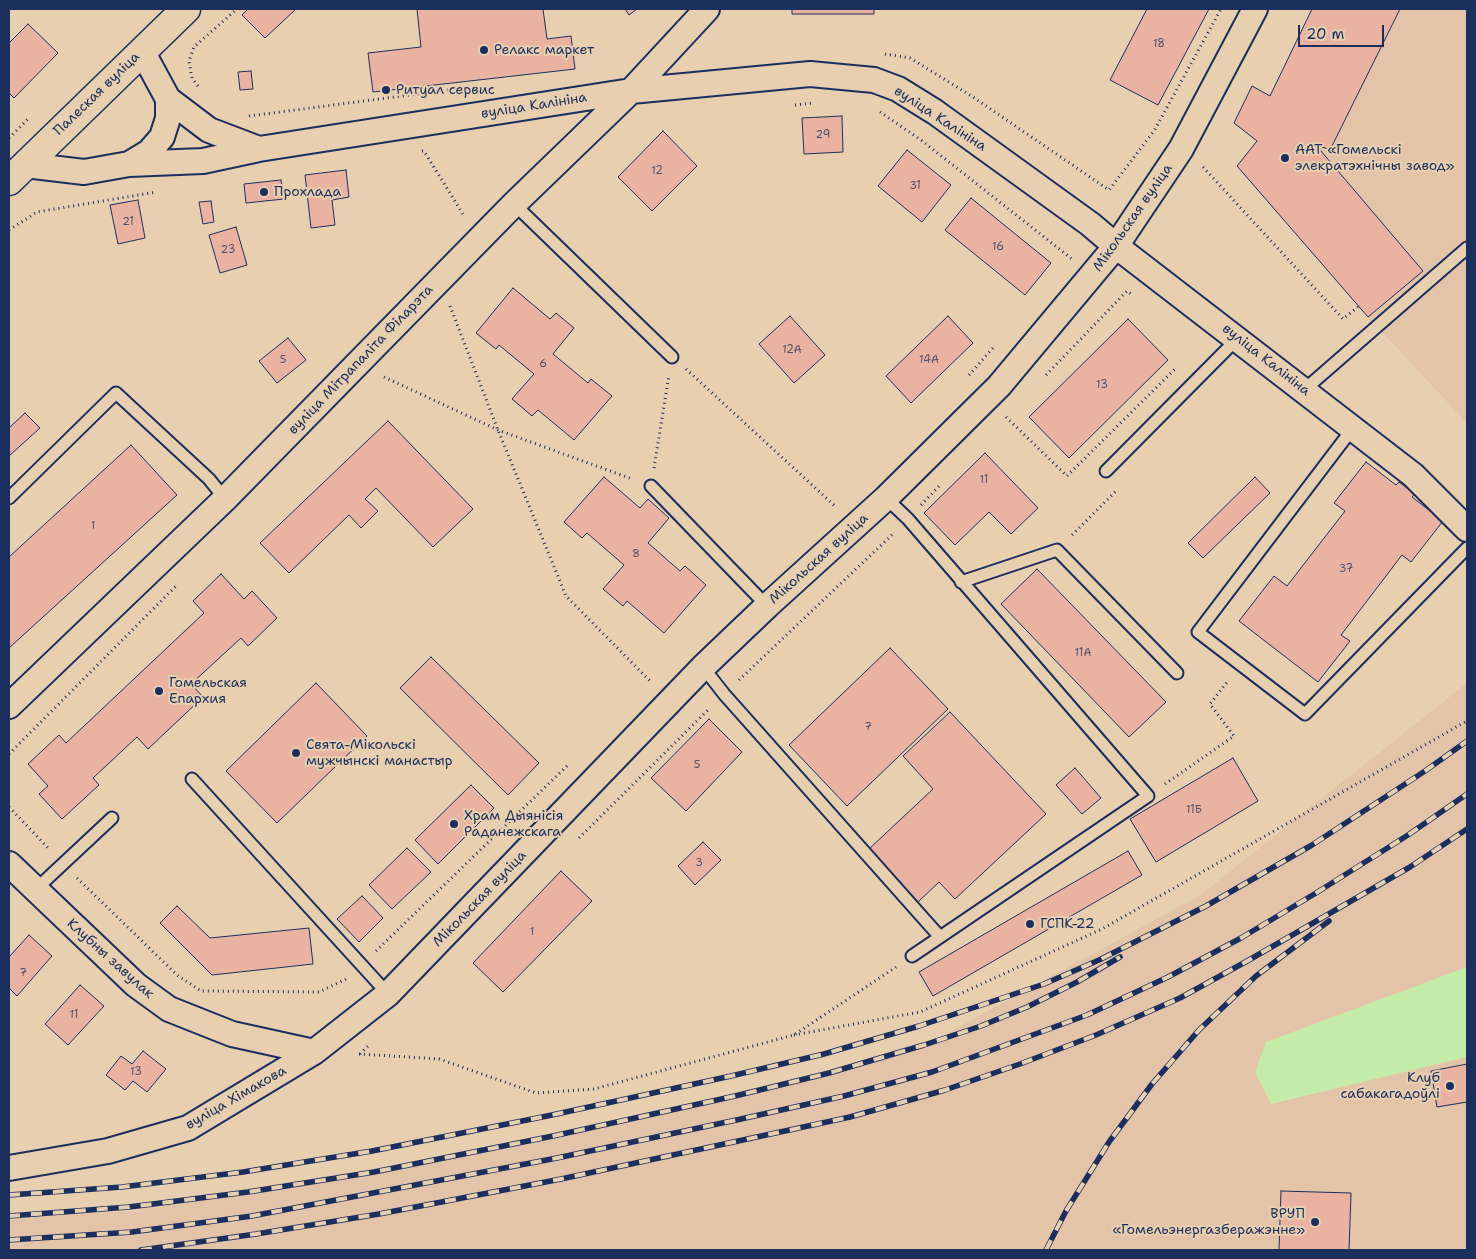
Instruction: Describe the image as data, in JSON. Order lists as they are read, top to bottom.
{
  "streets": {
    "main road": ["Палеская вуліца"],
    "street": [
      "вуліца Калініна",
      "Мікольская вуліца",
      "вуліца Мітрапаліта Філарэта",
      "Клубны завулак",
      "вуліца Хімакова"
    ]
  },
  "crossings": [
    ["Палеская вуліца", "вуліца Калініна"],
    ["вуліца Калініна", "Мікольская вуліца"],
    ["вуліца Калініна", "вуліца Мітрапаліта Філарэта"],
    ["Мікольская вуліца", "Клубны завулак"],
    ["Мікольская вуліца", "вуліца Хімакова"],
    ["Клубны завулак", "вуліца Хімакова"]
  ],
  "places": [
    "Релакс маркет",
    "Ритуал сервис",
    "ААТ «Гомельскі элекратэхнічны завод»",
    "Прохлада",
    "Гомельская Епархия",
    "Свята-Мікольскі мужчынскі манастыр",
    "Храм Дыянісія Раданежскага",
    "ГСПК-22",
    "Клуб сабакагадоўлі",
    "ВРУП «Гомельэнергазберажэнне»"
  ],
  "house_numbers": [
    "18",
    "29",
    "12",
    "31",
    "21",
    "16",
    "23",
    "12А",
    "5",
    "14А",
    "6",
    "13",
    "11",
    "1",
    "8",
    "37",
    "11А",
    "7",
    "5",
    "11Б",
    "3",
    "1",
    "7",
    "11",
    "13"
  ],
  "scale_bar": "20 m"
}
